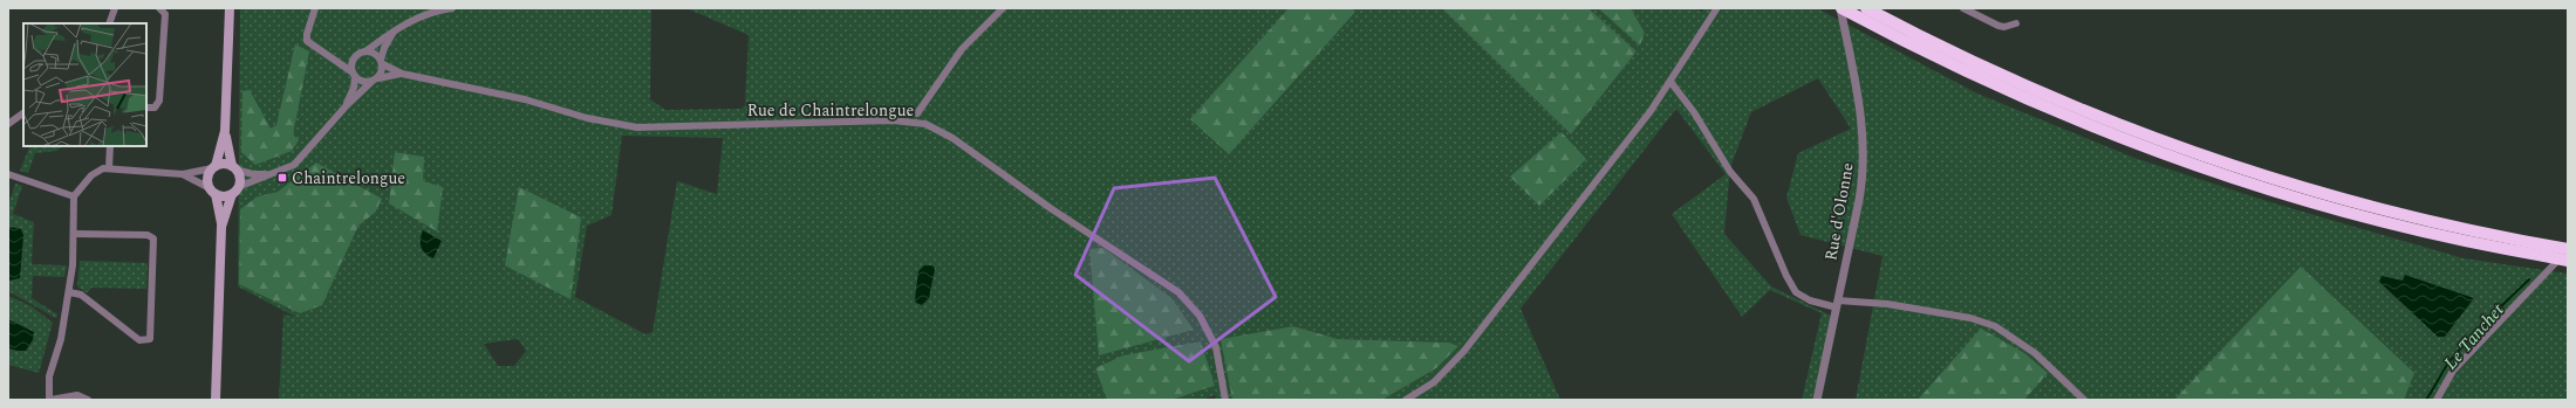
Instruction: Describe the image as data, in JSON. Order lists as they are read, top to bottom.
{
  "streets": {
    "street": ["Rue de Chaintrelongue", "Rue d'Olonne"]
  },
  "water": ["Le Tanchet"],
  "places": {
    "transit": ["Chaintrelongue"]
  }
}
